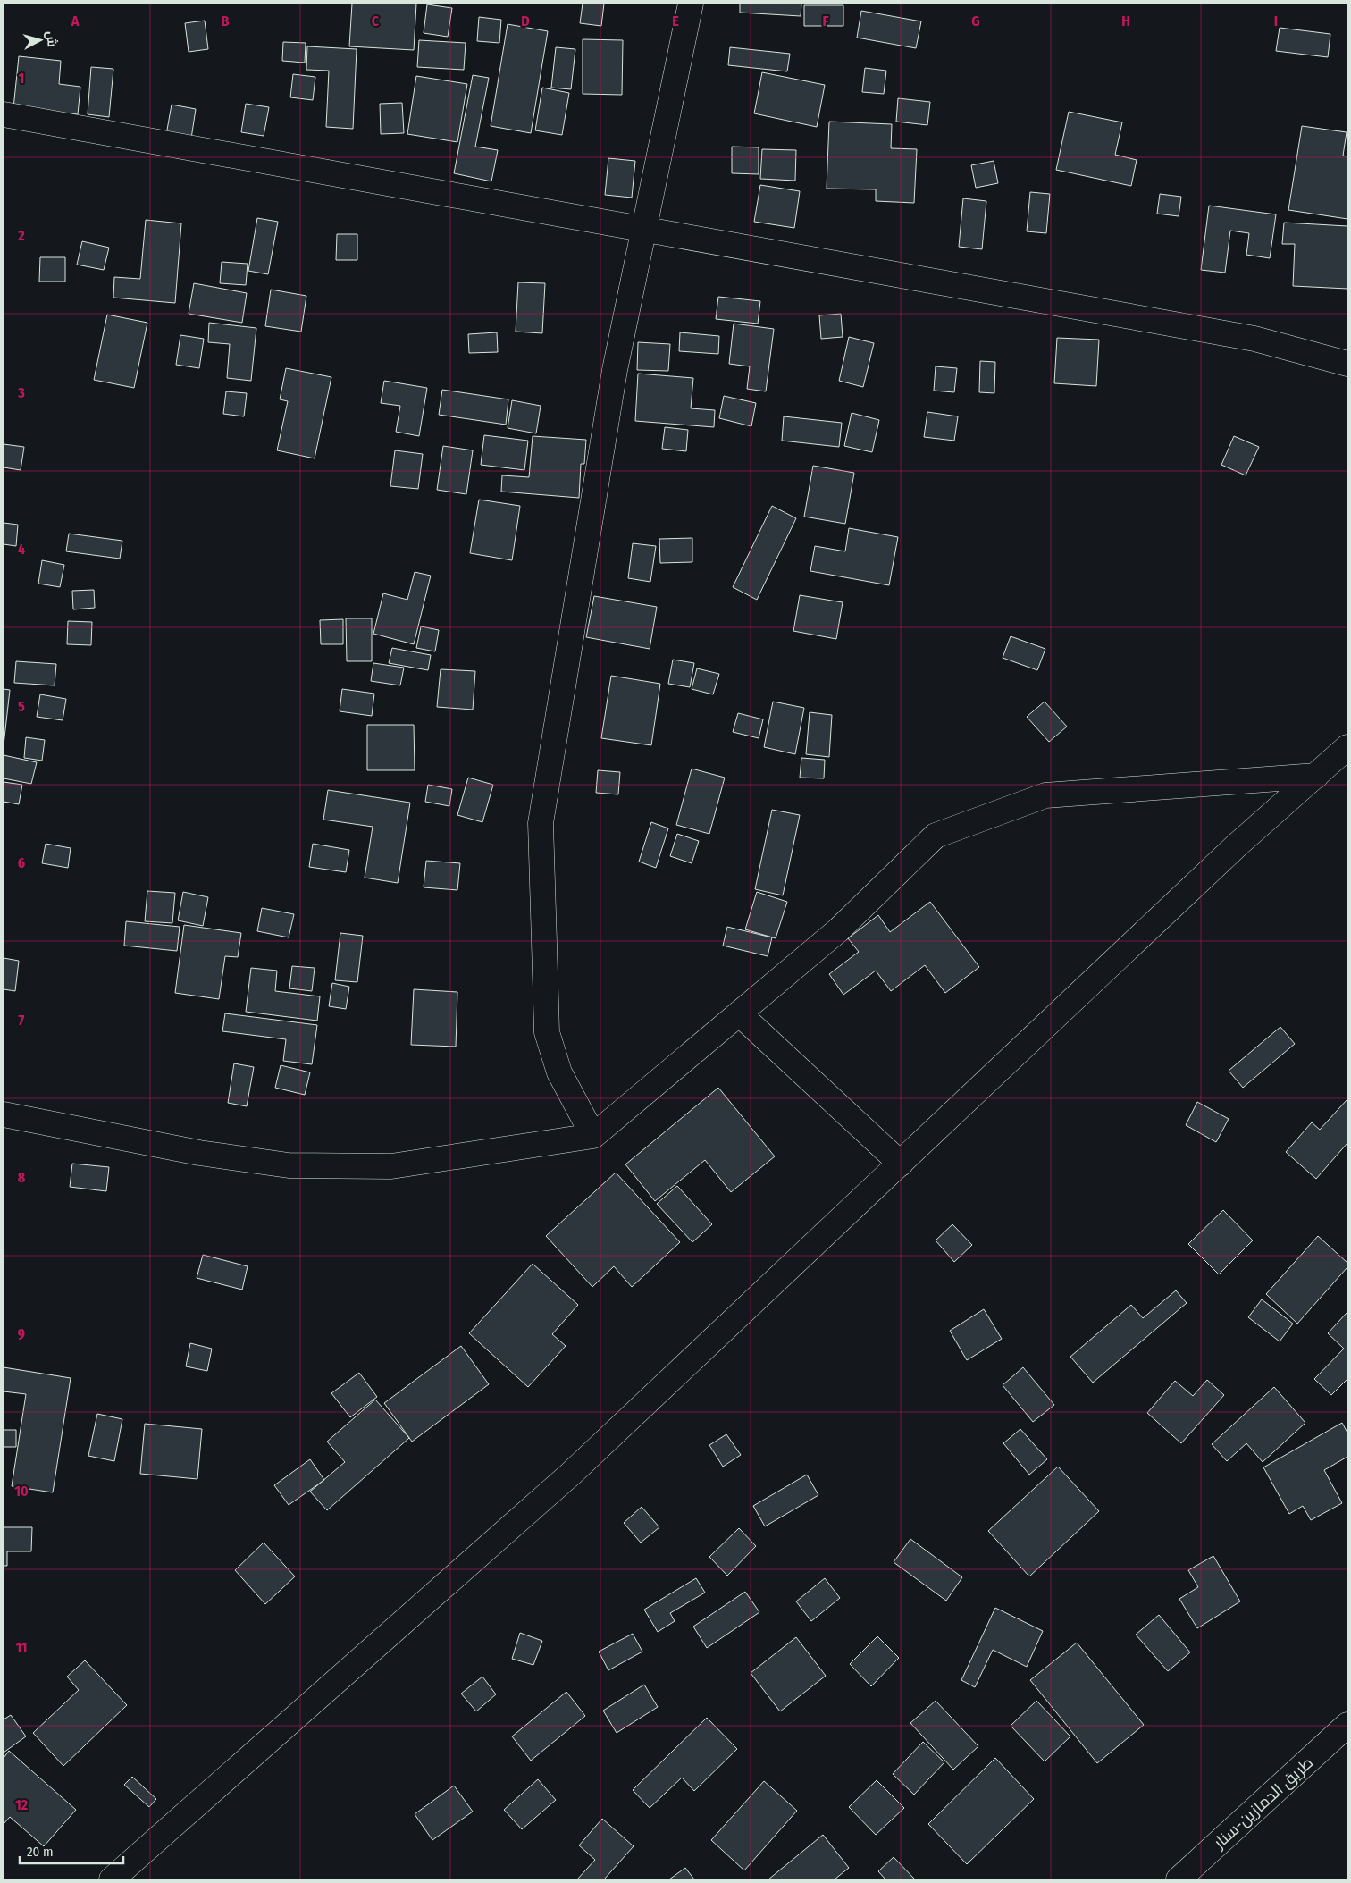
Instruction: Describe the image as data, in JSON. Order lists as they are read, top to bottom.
{
  "streets": {
    "main road": ["طريق الدمازين-سنار"]
  },
  "scale_bar": "20 m",
  "north": "right",
  "grid": {
    "columns": [
      "A",
      "B",
      "C",
      "D",
      "E",
      "F",
      "G",
      "H",
      "I"
    ],
    "rows": [
      "1",
      "2",
      "3",
      "4",
      "5",
      "6",
      "7",
      "8",
      "9",
      "10",
      "11",
      "12"
    ]
  }
}
